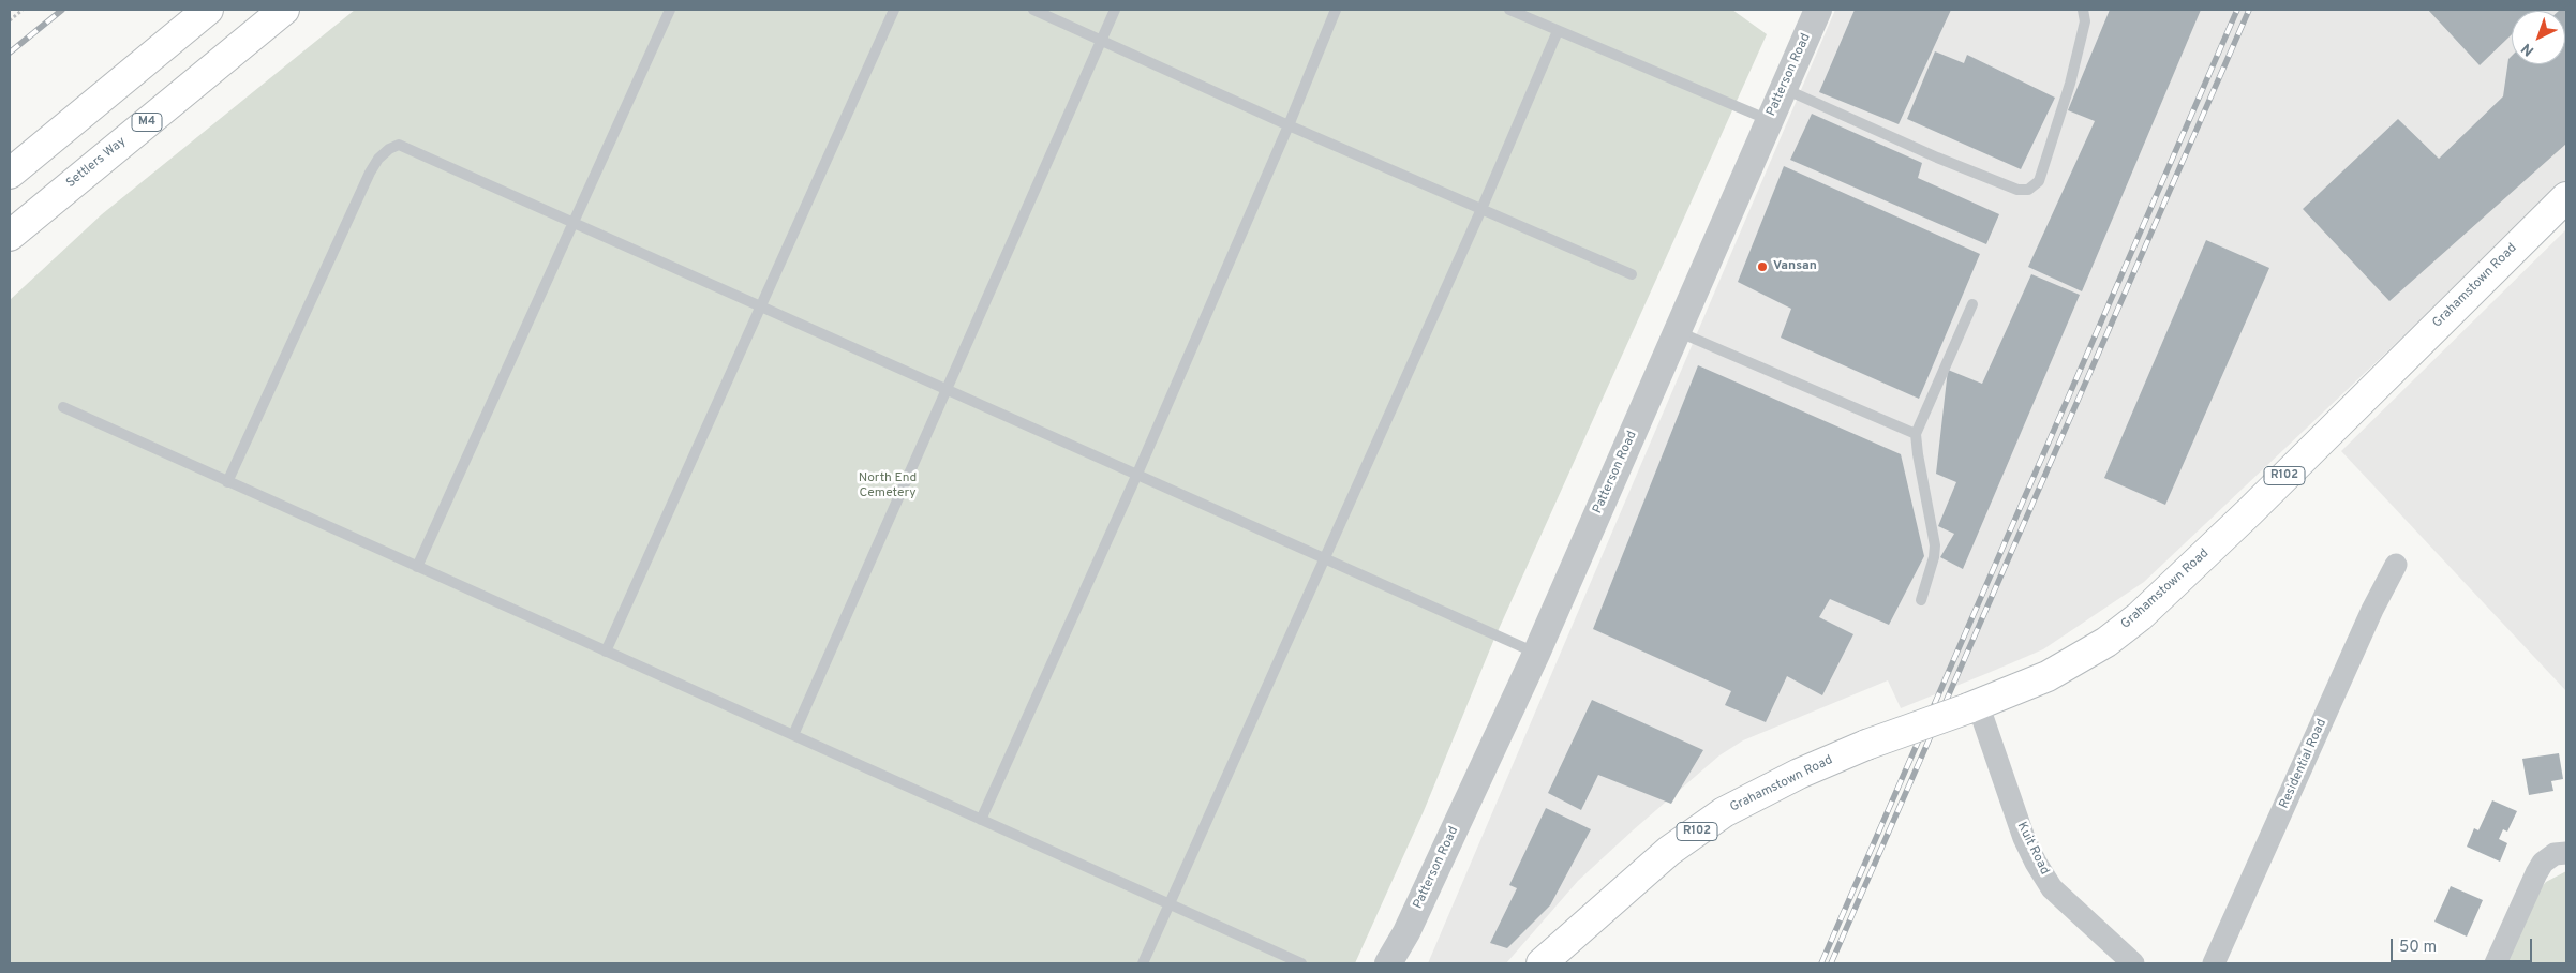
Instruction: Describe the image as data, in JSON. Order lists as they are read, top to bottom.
{
  "streets": {
    "main road": [
      "M4",
      "Settlers Way",
      "Grahamstown Road",
      "R102"
    ],
    "street": ["Patterson Road", "Residential Road", "Kuit Road"]
  },
  "crossings": [
    ["Grahamstown Road", "Kuit Road"]
  ],
  "parks": ["North End Cemetery"],
  "places": ["Vansan"],
  "scale_bar": "50 m",
  "north": "bottom left"
}
